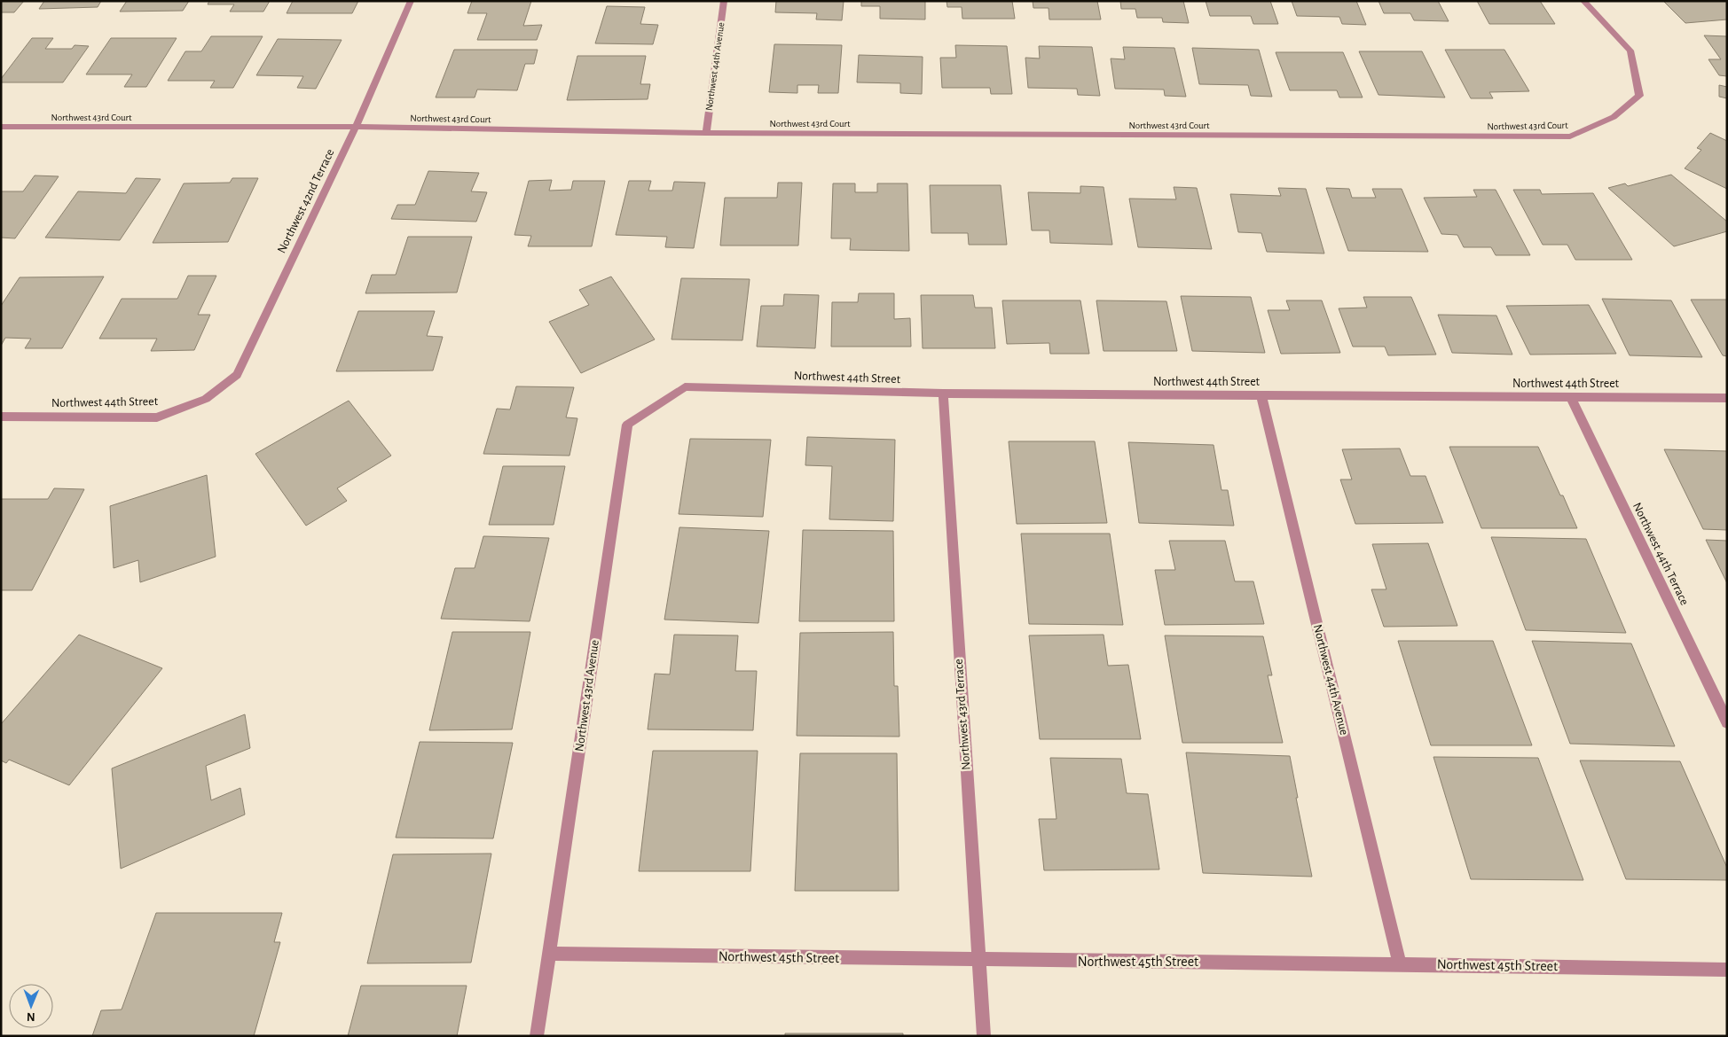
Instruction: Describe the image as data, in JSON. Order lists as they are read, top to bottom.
{
  "streets": {
    "street": [
      "Northwest 44th Avenue",
      "Northwest 43rd Court",
      "Northwest 42nd Terrace",
      "Northwest 44th Street",
      "Northwest 44th Terrace",
      "Northwest 43rd Avenue",
      "Northwest 43rd Terrace",
      "Northwest 45th Street"
    ]
  },
  "crossings": [
    ["Northwest 44th Avenue", "Northwest 43rd Court"],
    ["Northwest 44th Avenue", "Northwest 44th Street"],
    ["Northwest 44th Avenue", "Northwest 45th Street"],
    ["Northwest 43rd Court", "Northwest 42nd Terrace"],
    ["Northwest 42nd Terrace", "Northwest 44th Street"],
    ["Northwest 44th Street", "Northwest 44th Terrace"],
    ["Northwest 44th Street", "Northwest 43rd Avenue"],
    ["Northwest 44th Street", "Northwest 43rd Terrace"],
    ["Northwest 43rd Avenue", "Northwest 45th Street"],
    ["Northwest 43rd Terrace", "Northwest 45th Street"]
  ],
  "north": "bottom"
}
